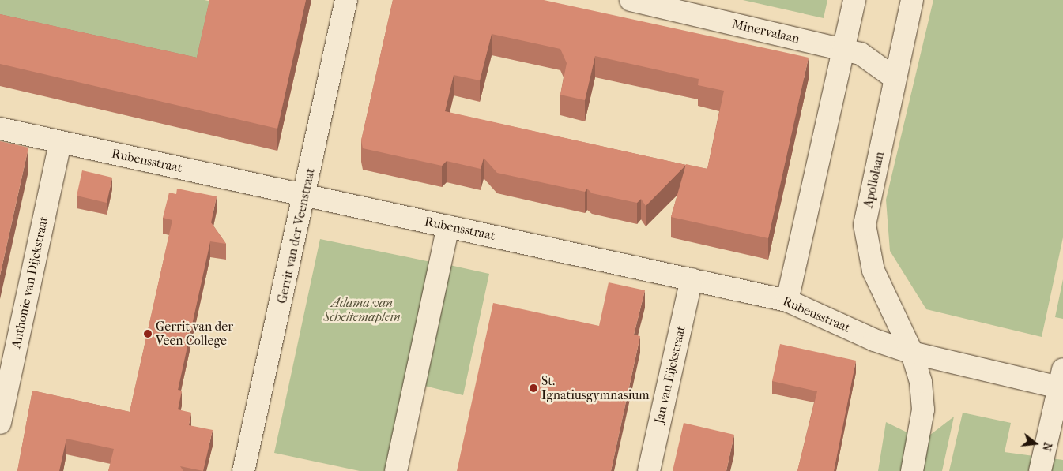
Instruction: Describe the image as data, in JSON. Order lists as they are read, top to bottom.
{
  "streets": {
    "street": [
      "Minervalaan",
      "Rubensstraat",
      "Apollolaan",
      "Gerrit van der Veenstraat",
      "Anthonie van Dijckstraat",
      "Jan van Eijckstraat"
    ]
  },
  "crossings": [
    ["Minervalaan", "Apollolaan"],
    ["Rubensstraat", "Apollolaan"],
    ["Rubensstraat", "Gerrit van der Veenstraat"],
    ["Rubensstraat", "Anthonie van Dijckstraat"],
    ["Rubensstraat", "Jan van Eijckstraat"]
  ],
  "parks": ["Adama van Scheltemaplein"],
  "places": ["Gerrit van der Veen College", "St. Ignatiusgymnasium"],
  "north": "right"
}
